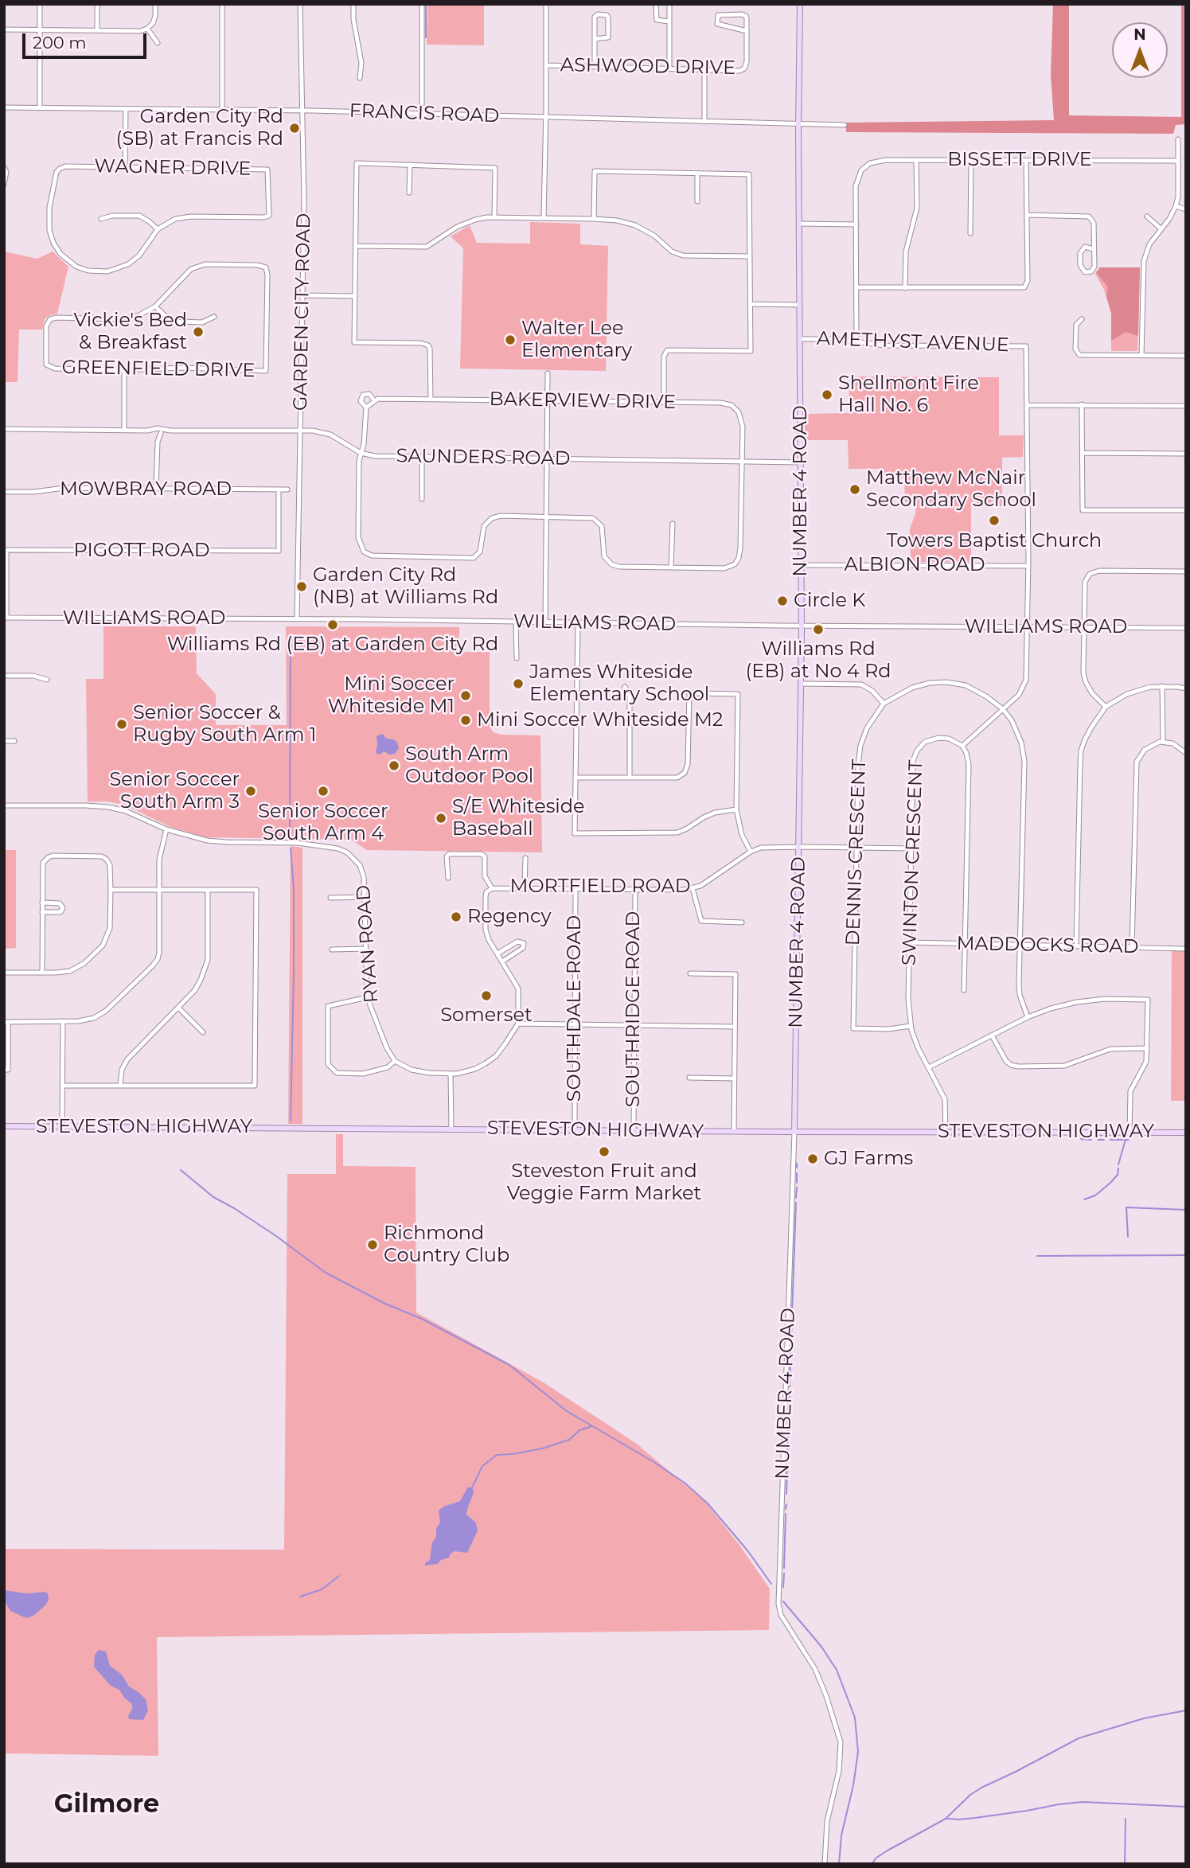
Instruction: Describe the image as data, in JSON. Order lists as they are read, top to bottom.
{
  "streets": {
    "main road": ["NUMBER 4 ROAD", "STEVESTON HIGHWAY"],
    "street": [
      "ASHWOOD DRIVE",
      "FRANCIS ROAD",
      "BISSETT DRIVE",
      "WAGNER DRIVE",
      "GARDEN CITY ROAD",
      "AMETHYST AVENUE",
      "GREENFIELD DRIVE",
      "BAKERVIEW DRIVE",
      "SAUNDERS ROAD",
      "MOWBRAY ROAD",
      "PIGOTT ROAD",
      "ALBION ROAD",
      "WILLIAMS ROAD",
      "DENNIS CRESCENT",
      "SWINTON CRESCENT",
      "MORTFIELD ROAD",
      "RYAN ROAD",
      "MADDOCKS ROAD",
      "SOUTHDALE ROAD",
      "SOUTHRIDGE ROAD"
    ]
  },
  "crossings": [
    ["FRANCIS ROAD", "GARDEN CITY ROAD"],
    ["FRANCIS ROAD", "NUMBER 4 ROAD"],
    ["GARDEN CITY ROAD", "SAUNDERS ROAD"],
    ["GARDEN CITY ROAD", "WILLIAMS ROAD"],
    ["AMETHYST AVENUE", "NUMBER 4 ROAD"],
    ["BAKERVIEW DRIVE", "SAUNDERS ROAD"],
    ["SAUNDERS ROAD", "NUMBER 4 ROAD"],
    ["MOWBRAY ROAD", "PIGOTT ROAD"],
    ["NUMBER 4 ROAD", "ALBION ROAD"],
    ["NUMBER 4 ROAD", "WILLIAMS ROAD"],
    ["NUMBER 4 ROAD", "MORTFIELD ROAD"],
    ["NUMBER 4 ROAD", "STEVESTON HIGHWAY"],
    ["DENNIS CRESCENT", "SWINTON CRESCENT"],
    ["DENNIS CRESCENT", "MORTFIELD ROAD"],
    ["DENNIS CRESCENT", "MADDOCKS ROAD"],
    ["SWINTON CRESCENT", "MORTFIELD ROAD"],
    ["SWINTON CRESCENT", "MADDOCKS ROAD"],
    ["SWINTON CRESCENT", "STEVESTON HIGHWAY"],
    ["MORTFIELD ROAD", "SOUTHDALE ROAD"],
    ["MORTFIELD ROAD", "SOUTHRIDGE ROAD"],
    ["SOUTHDALE ROAD", "STEVESTON HIGHWAY"],
    ["SOUTHRIDGE ROAD", "STEVESTON HIGHWAY"]
  ],
  "districts": ["Gilmore"],
  "places": [
    "Garden City Rd (SB) at Francis Rd",
    "Vickie's Bed & Breakfast",
    "Walter Lee Elementary",
    "Shellmont Fire Hall No. 6",
    "Matthew McNair Secondary School",
    "Towers Baptist Church",
    "Garden City Rd (NB) at Williams Rd",
    "Circle K",
    "Williams Rd (EB) at Garden City Rd",
    "Williams Rd (EB) at No 4 Rd",
    "James Whiteside Elementary School",
    "Mini Soccer Whiteside M1",
    "Mini Soccer Whiteside M2",
    "Senior Soccer & Rugby South Arm 1",
    "South Arm Outdoor Pool",
    "Senior Soccer South Arm 3",
    "Senior Soccer South Arm 4",
    "S/E Whiteside Baseball",
    "Regency",
    "Somerset",
    "Steveston Fruit and Veggie Farm Market",
    "GJ Farms",
    "Richmond Country Club"
  ],
  "scale_bar": "200 m",
  "north": "top"
}
